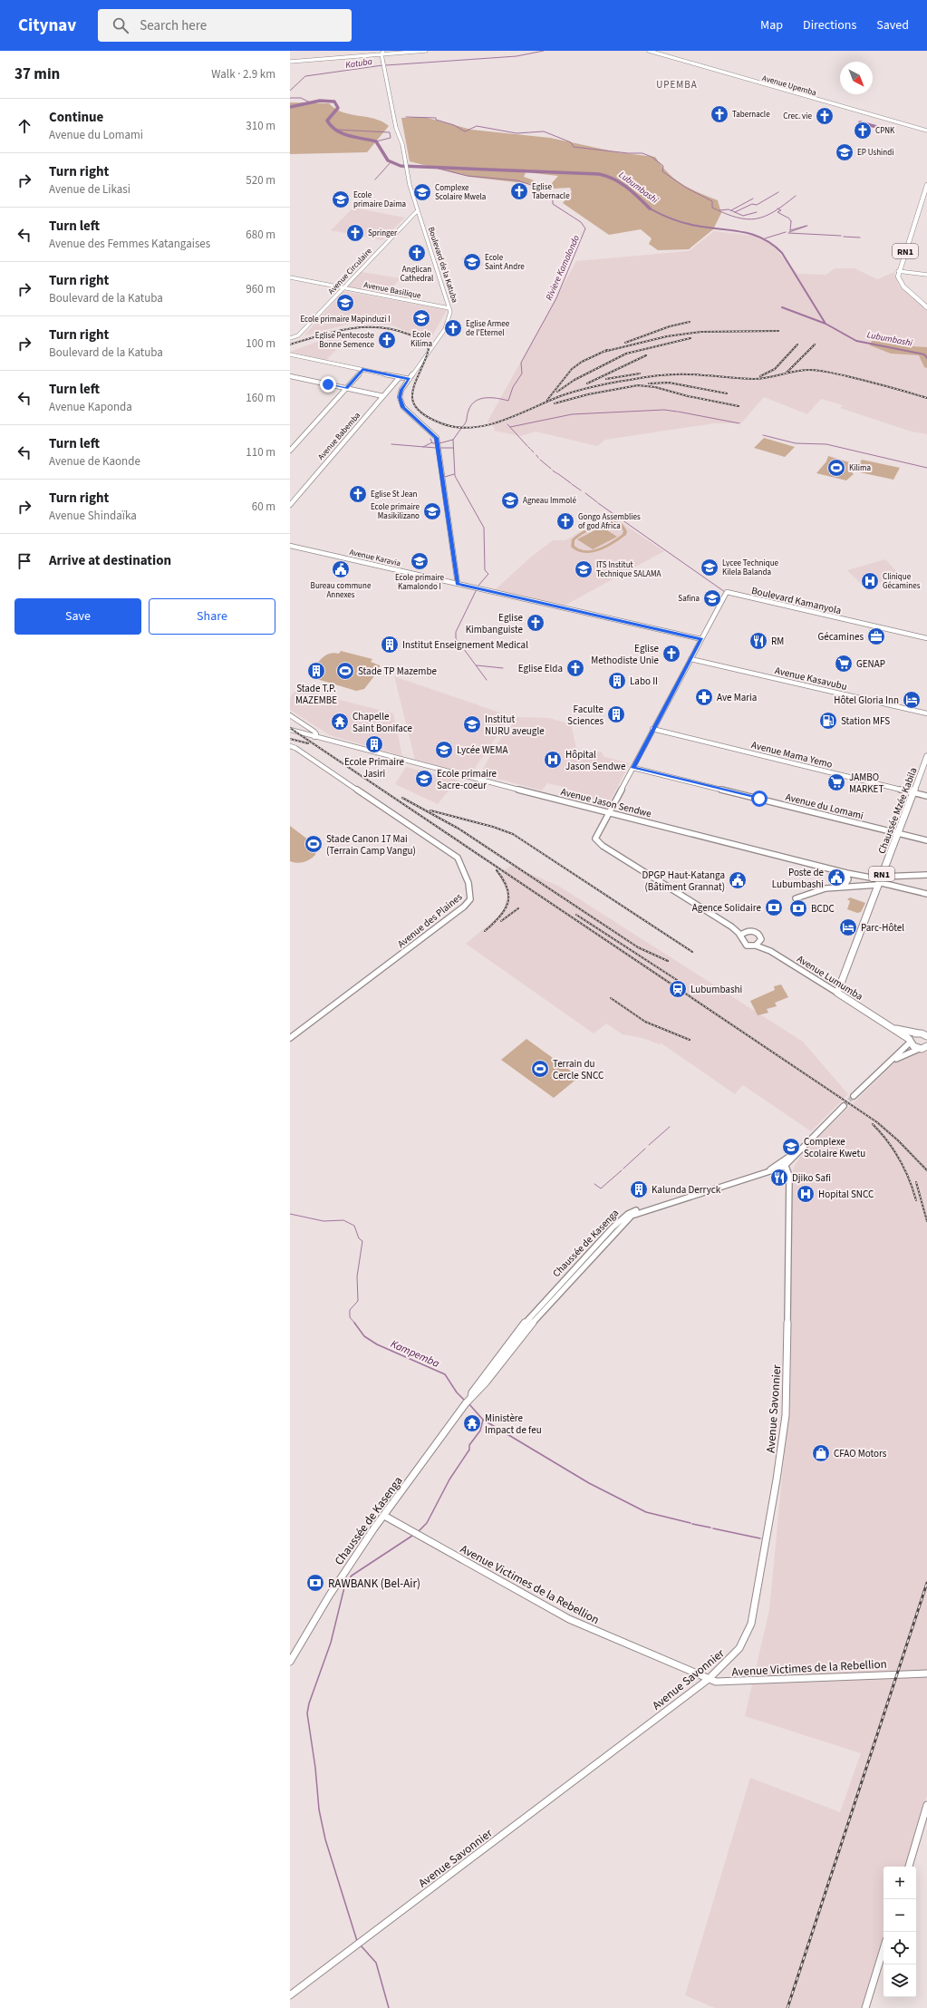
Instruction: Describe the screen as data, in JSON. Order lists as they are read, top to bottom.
{
  "streets": {
    "highway": ["RN1", "Chaussée Mzée Kabila", "Avenue Lumumba"],
    "street": [
      "Avenue Upemba",
      "Boulevard de la Katuba",
      "Avenue Circulaire",
      "Avenue Basilique",
      "Avenue Babemba",
      "Avenue Karavia",
      "Boulevard Kamanyola",
      "Avenue Kasavubu",
      "Avenue Mama Yemo",
      "Avenue Jason Sendwe",
      "Avenue du Lomami",
      "Avenue des Plaines",
      "Chaussée de Kasenga",
      "Avenue Savonnier",
      "Avenue Victimes de la Rebellion"
    ]
  },
  "crossings": [
    ["Boulevard de la Katuba", "Avenue Circulaire"],
    ["Boulevard de la Katuba", "Avenue Basilique"],
    ["Boulevard de la Katuba", "Avenue Karavia"],
    ["Avenue Circulaire", "Avenue Basilique"],
    ["Avenue Karavia", "Boulevard Kamanyola"],
    ["Avenue Mama Yemo", "Chaussée Mzée Kabila"],
    ["Avenue Jason Sendwe", "Chaussée Mzée Kabila"],
    ["Avenue du Lomami", "Chaussée Mzée Kabila"],
    ["Chaussée Mzée Kabila", "Avenue Lumumba"],
    ["Chaussée de Kasenga", "Avenue Savonnier"],
    ["Chaussée de Kasenga", "Avenue Victimes de la Rebellion"],
    ["Avenue Savonnier", "Avenue Victimes de la Rebellion"]
  ],
  "districts": ["UPEMBA"],
  "water": [
    "Katuba",
    "Lubumbashi",
    "Riviere Kamalondo",
    "Kampemba"
  ],
  "places": {
    "church": [
      "Tabernacle",
      "Crec. vie",
      "CPNK",
      "Eglise Tabernacle",
      "Springer",
      "Anglican Cathedral",
      "Eglise Armee de l'Eternel",
      "Eglise Pentecoste Bonne Semence",
      "Eglise St Jean",
      "Gongo Assemblies of god Africa",
      "Eglise Kimbanguiste",
      "Eglise Methodiste Unie",
      "Eglise Elda"
    ],
    "school or university": [
      "EP Ushindi",
      "Complexe Scolaire Mwela",
      "Ecole primaire Daima",
      "Ecole Saint Andre",
      "Ecole primaire Mapinduzi I",
      "Ecole Kilima",
      "Agneau Immolé",
      "Ecole primaire Masikilizano",
      "Ecole primaire Kamalondo I",
      "Lycee Technique Kilela Balanda",
      "ITS Institut Technique SALAMA",
      "Safina",
      "Institut NURU aveugle",
      "Lycée WEMA",
      "Ecole primaire Sacre-coeur",
      "Complexe Scolaire Kwetu"
    ],
    "sports": [
      "Kilima",
      "Stade TP Mazembe",
      "Stade Canon 17 Mai (Terrain Camp Vangu)",
      "Terrain du Cercle SNCC"
    ],
    "public building": ["Bureau commune Annexes", "Poste de Lubumbashi", "DPGP Haut-Katanga (Bâtiment Grannat)"],
    "hospital": ["Clinique Gécamines", "Hôpital Jason Sendwe", "Hopital SNCC"],
    "office": ["Gécamines"],
    "restaurant": ["RM", "Djiko Safi"],
    "building": [
      "Institut Enseignement Medical",
      "Stade T.P. MAZEMBE",
      "Labo II",
      "Faculte Sciences",
      "Ecole Primaire Jasiri",
      "Kalunda Derryck"
    ],
    "supermarket": ["GENAP", "JAMBO MARKET"],
    "pharmacy": ["Ave Maria"],
    "hotel": ["Hôtel Gloria Inn", "Parc-Hôtel"],
    "fuel station": ["Station MFS"],
    "temple": ["Chapelle Saint Boniface", "Ministère Impact de feu"],
    "bank": ["Agence Solidaire", "BCDC", "RAWBANK (Bel-Air)"],
    "station": ["Lubumbashi"],
    "shop": ["CFAO Motors"]
  },
  "north": "bottom right",
  "page": {
    "header": "Citynav",
    "search": "Search here",
    "nav": ["Map", "Directions", "Saved"],
    "heading": ["37 min", "Walk · 2.9 km"],
    "list": [
      ["Continue", "Avenue du Lomami", "310 m"],
      ["Turn right", "Avenue de Likasi", "520 m"],
      ["Turn left", "Avenue des Femmes Katangaises", "680 m"],
      ["Turn right", "Boulevard de la Katuba", "960 m"],
      ["Turn right", "Boulevard de la Katuba", "100 m"],
      ["Turn left", "Avenue Kaponda", "160 m"],
      ["Turn left", "Avenue de Kaonde", "110 m"],
      ["Turn right", "Avenue Shindaïka", "60 m"],
      "Arrive at destination"
    ],
    "buttons": ["Save", "Share"],
    "map_buttons": ["+", "−"]
  }
}
